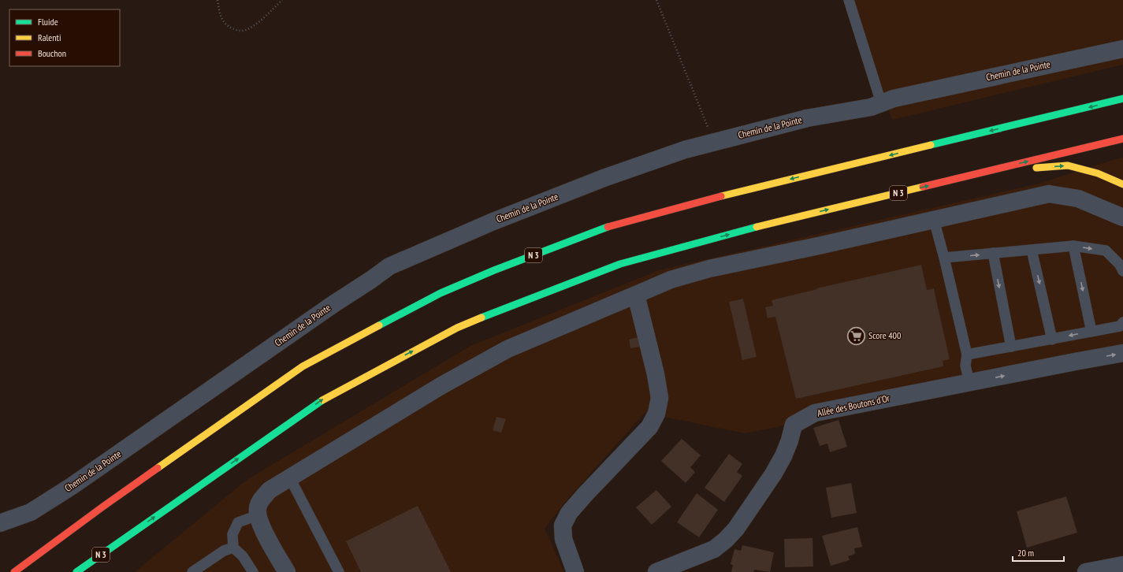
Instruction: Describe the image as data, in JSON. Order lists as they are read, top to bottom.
{
  "streets": {
    "highway": ["N 3"],
    "street": ["Chemin de la Pointe", "Allée des Boutons d'Or"]
  },
  "places": {
    "supermarket": ["Score 400"]
  },
  "legend": ["Fluide", "Ralenti", "Bouchon"],
  "scale_bar": "20 m"
}
